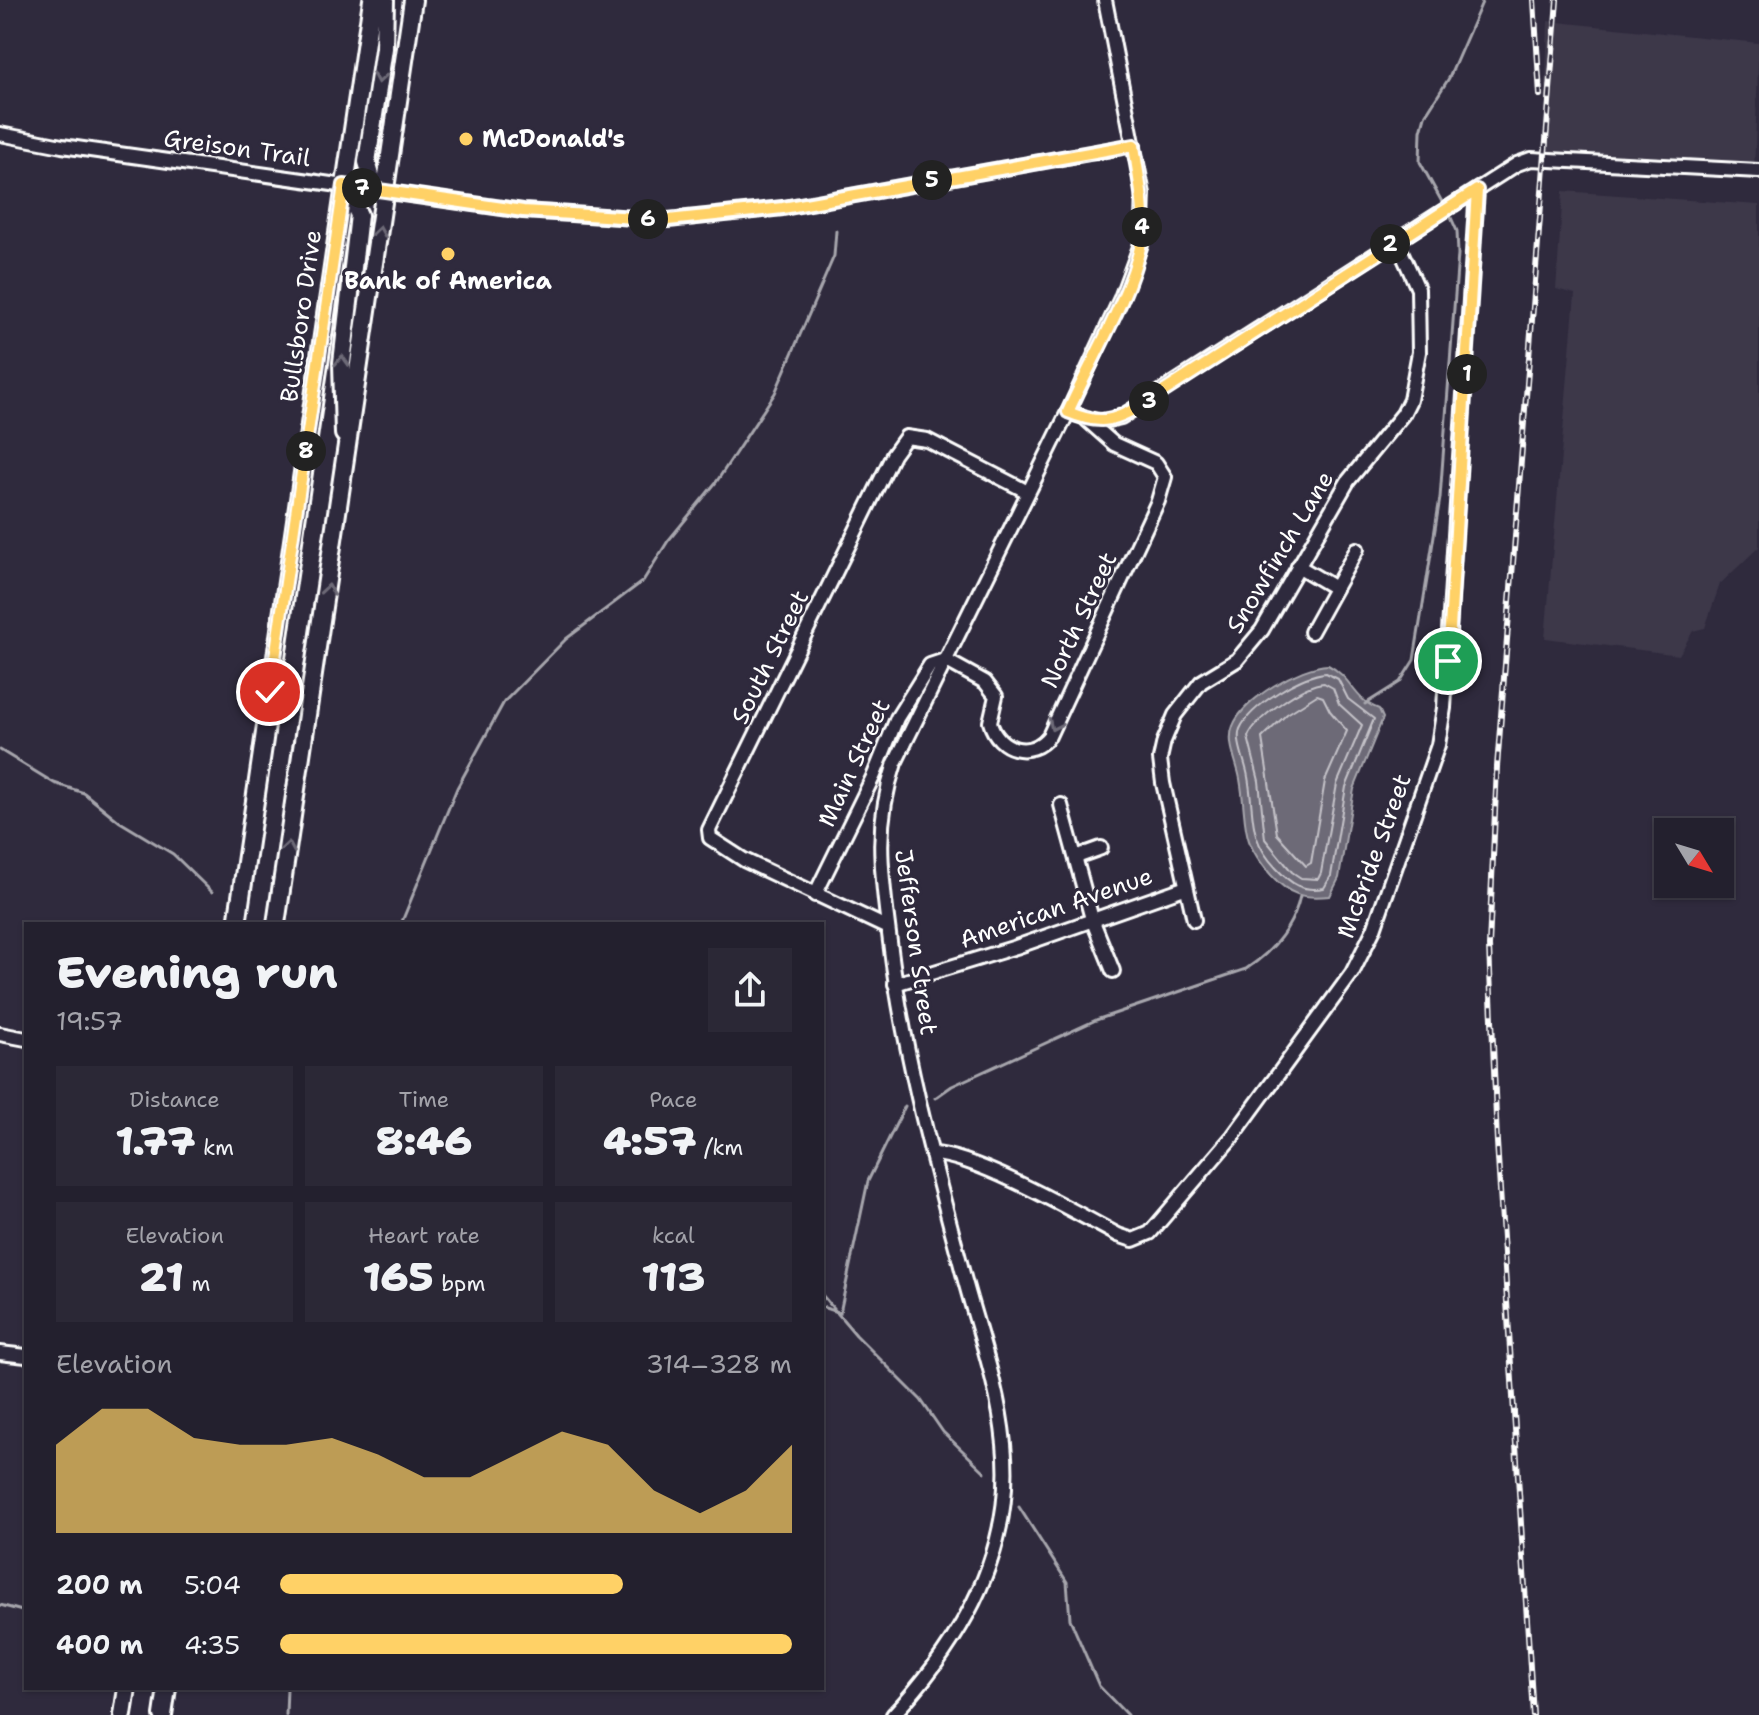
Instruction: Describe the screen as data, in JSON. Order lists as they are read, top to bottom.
{
  "streets": {
    "main road": ["Bullsboro Drive"],
    "street": [
      "Greison Trail",
      "Snowfinch Lane",
      "North Street",
      "South Street",
      "Main Street",
      "McBride Street",
      "American Avenue",
      "Jefferson Street"
    ]
  },
  "crossings": [
    ["Greison Trail", "Bullsboro Drive"],
    ["Greison Trail", "Jefferson Street"],
    ["Snowfinch Lane", "American Avenue"],
    ["North Street", "Main Street"],
    ["North Street", "Jefferson Street"],
    ["South Street", "Main Street"],
    ["South Street", "Jefferson Street"],
    ["Main Street", "Jefferson Street"],
    ["McBride Street", "Jefferson Street"],
    ["American Avenue", "Jefferson Street"]
  ],
  "places": ["McDonald's", "Bank of America"],
  "north": "bottom right",
  "page": {
    "pins": [
      "5",
      "7",
      "6",
      "4",
      "2",
      "1",
      "3",
      "8"
    ],
    "heading": ["Evening run", "19:57"],
    "stats": [
      ["Distance", "1.77 km"],
      ["Time", "8:46"],
      ["Pace", "4:57 /km"],
      ["Elevation", "21 m"],
      ["Heart rate", "165 bpm"],
      ["kcal", "113"]
    ],
    "chart": ["Elevation", "314–328 m"],
    "list": [
      {
        "name": "200 m",
        "note": "5:04"
      },
      {
        "name": "400 m",
        "note": "4:35"
      }
    ]
  }
}
